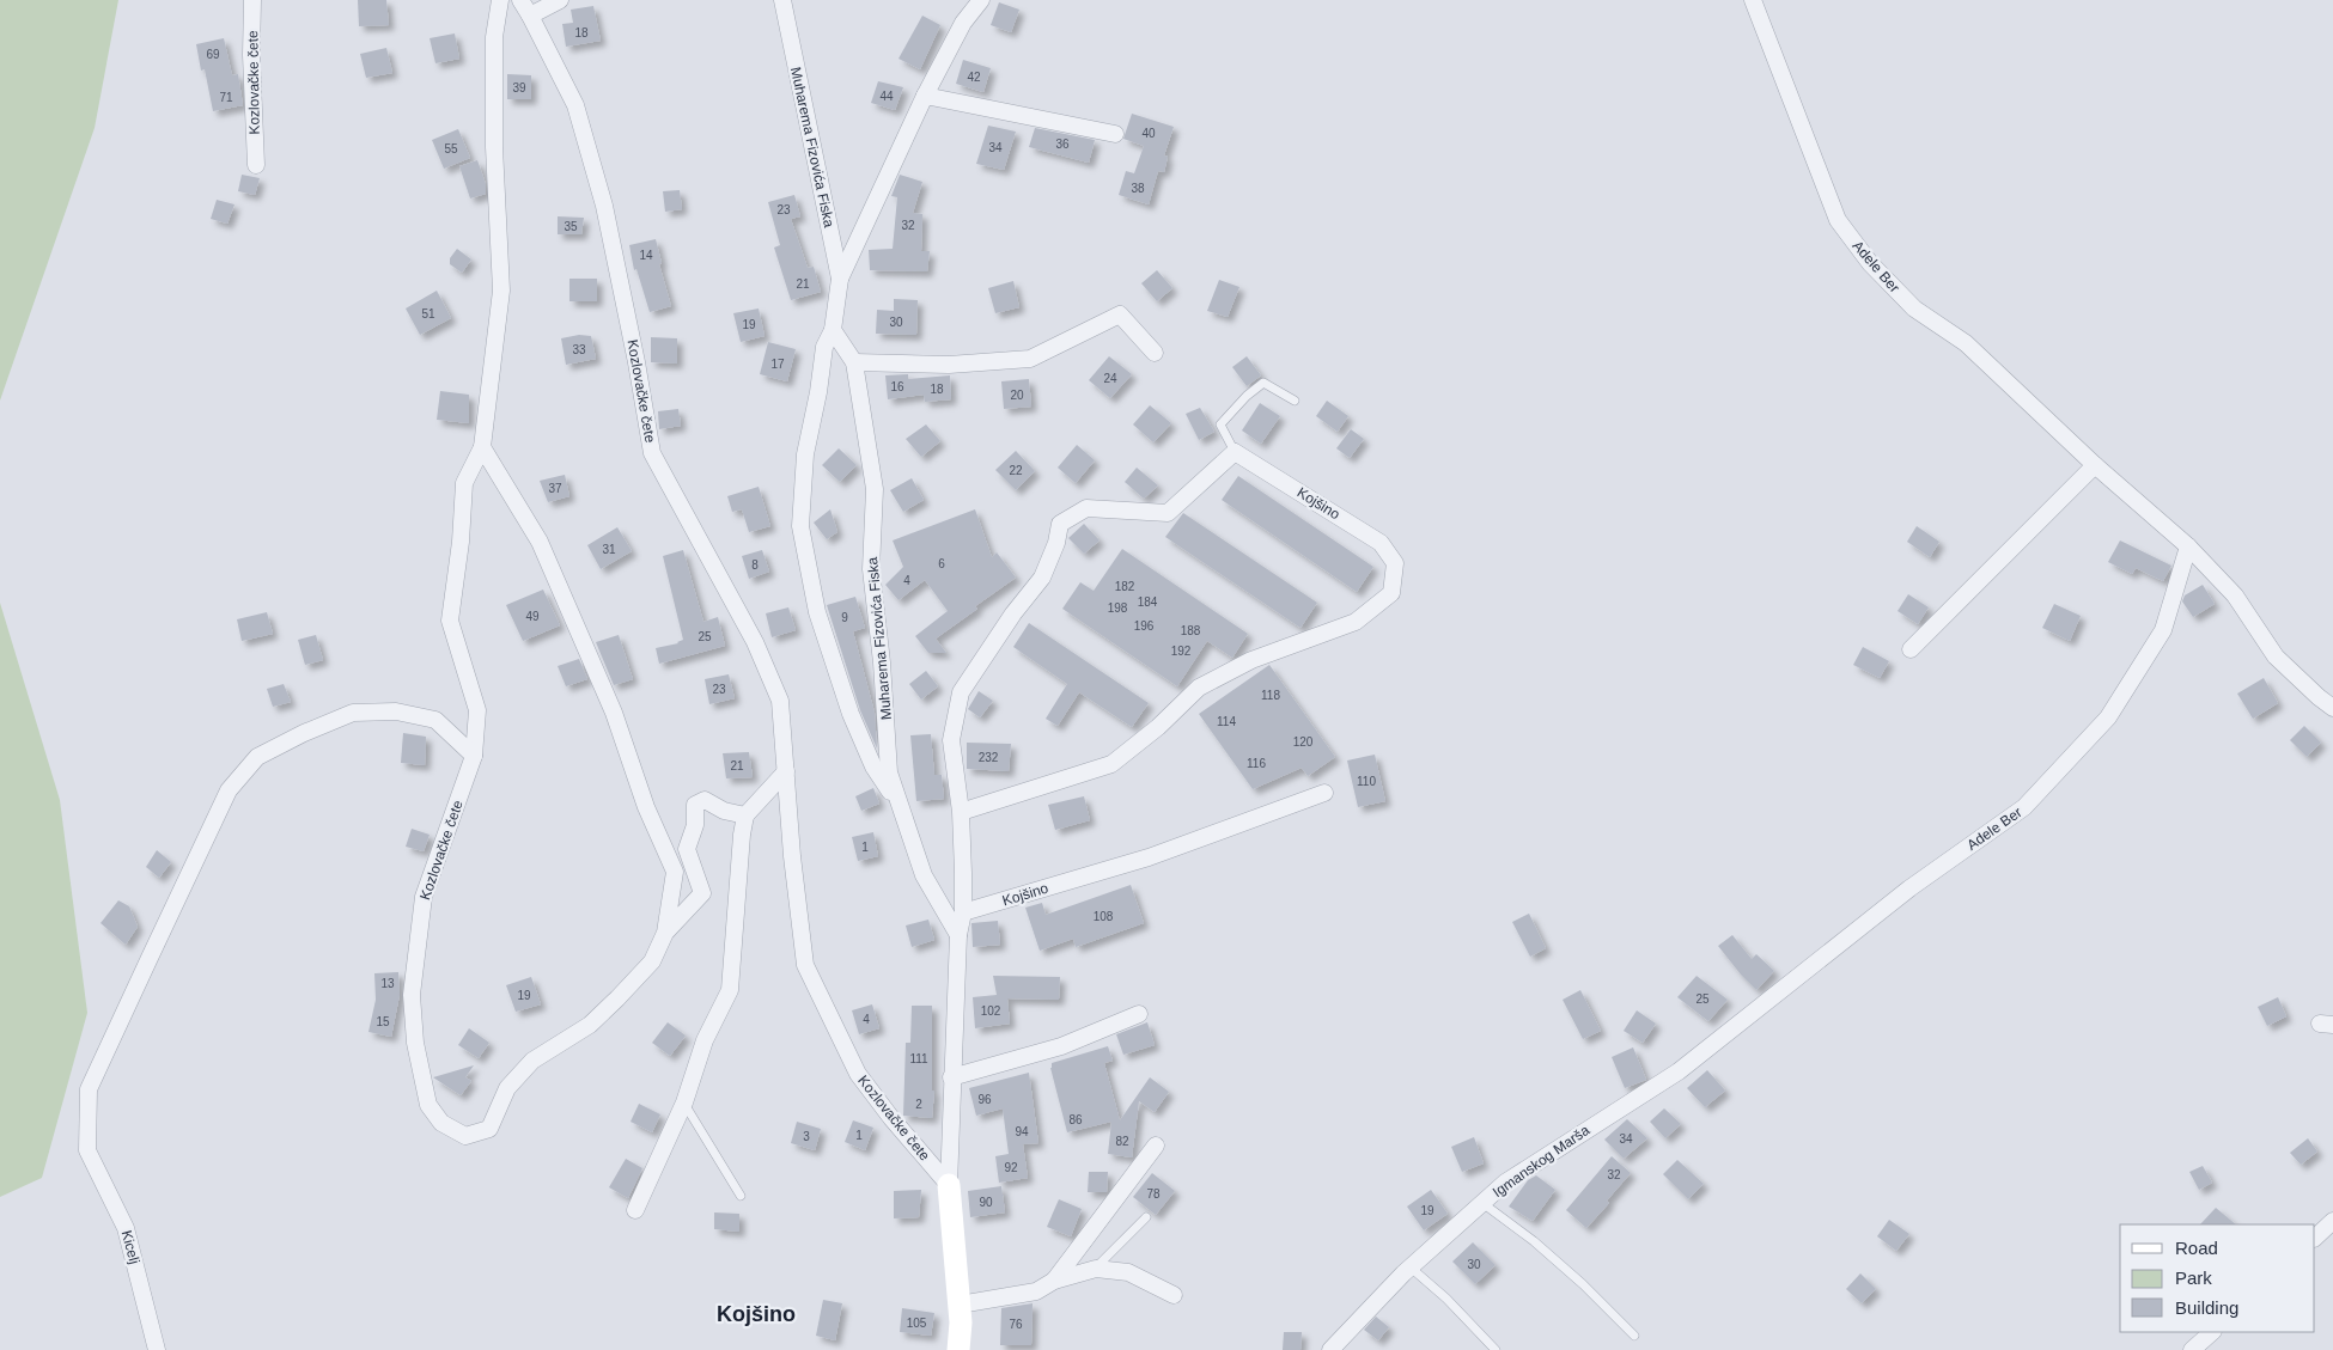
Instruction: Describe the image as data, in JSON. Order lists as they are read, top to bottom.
{
  "streets": {
    "street": [
      "Kozlovačke čete",
      "Muharema Fizovića Fiska",
      "Adele Ber",
      "Kojšino",
      "Igmanskog Marša",
      "Kicelj"
    ]
  },
  "crossings": [
    ["Kozlovačke čete", "Kicelj"],
    ["Adele Ber", "Igmanskog Marša"]
  ],
  "districts": ["Kojšino"],
  "house_numbers": [
    "18",
    "69",
    "42",
    "39",
    "44",
    "71",
    "40",
    "36",
    "34",
    "55",
    "38",
    "23",
    "32",
    "35",
    "14",
    "21",
    "51",
    "30",
    "19",
    "33",
    "17",
    "24",
    "16",
    "18",
    "20",
    "22",
    "37",
    "31",
    "6",
    "8",
    "4",
    "182",
    "184",
    "198",
    "49",
    "9",
    "196",
    "188",
    "25",
    "192",
    "23",
    "118",
    "114",
    "120",
    "232",
    "116",
    "21",
    "110",
    "1",
    "108",
    "13",
    "19",
    "25",
    "102",
    "4",
    "15",
    "111",
    "96",
    "2",
    "86",
    "94",
    "1",
    "3",
    "34",
    "82",
    "92",
    "32",
    "78",
    "90",
    "19",
    "30",
    "105",
    "76"
  ],
  "legend": ["Road", "Park", "Building"]
}
